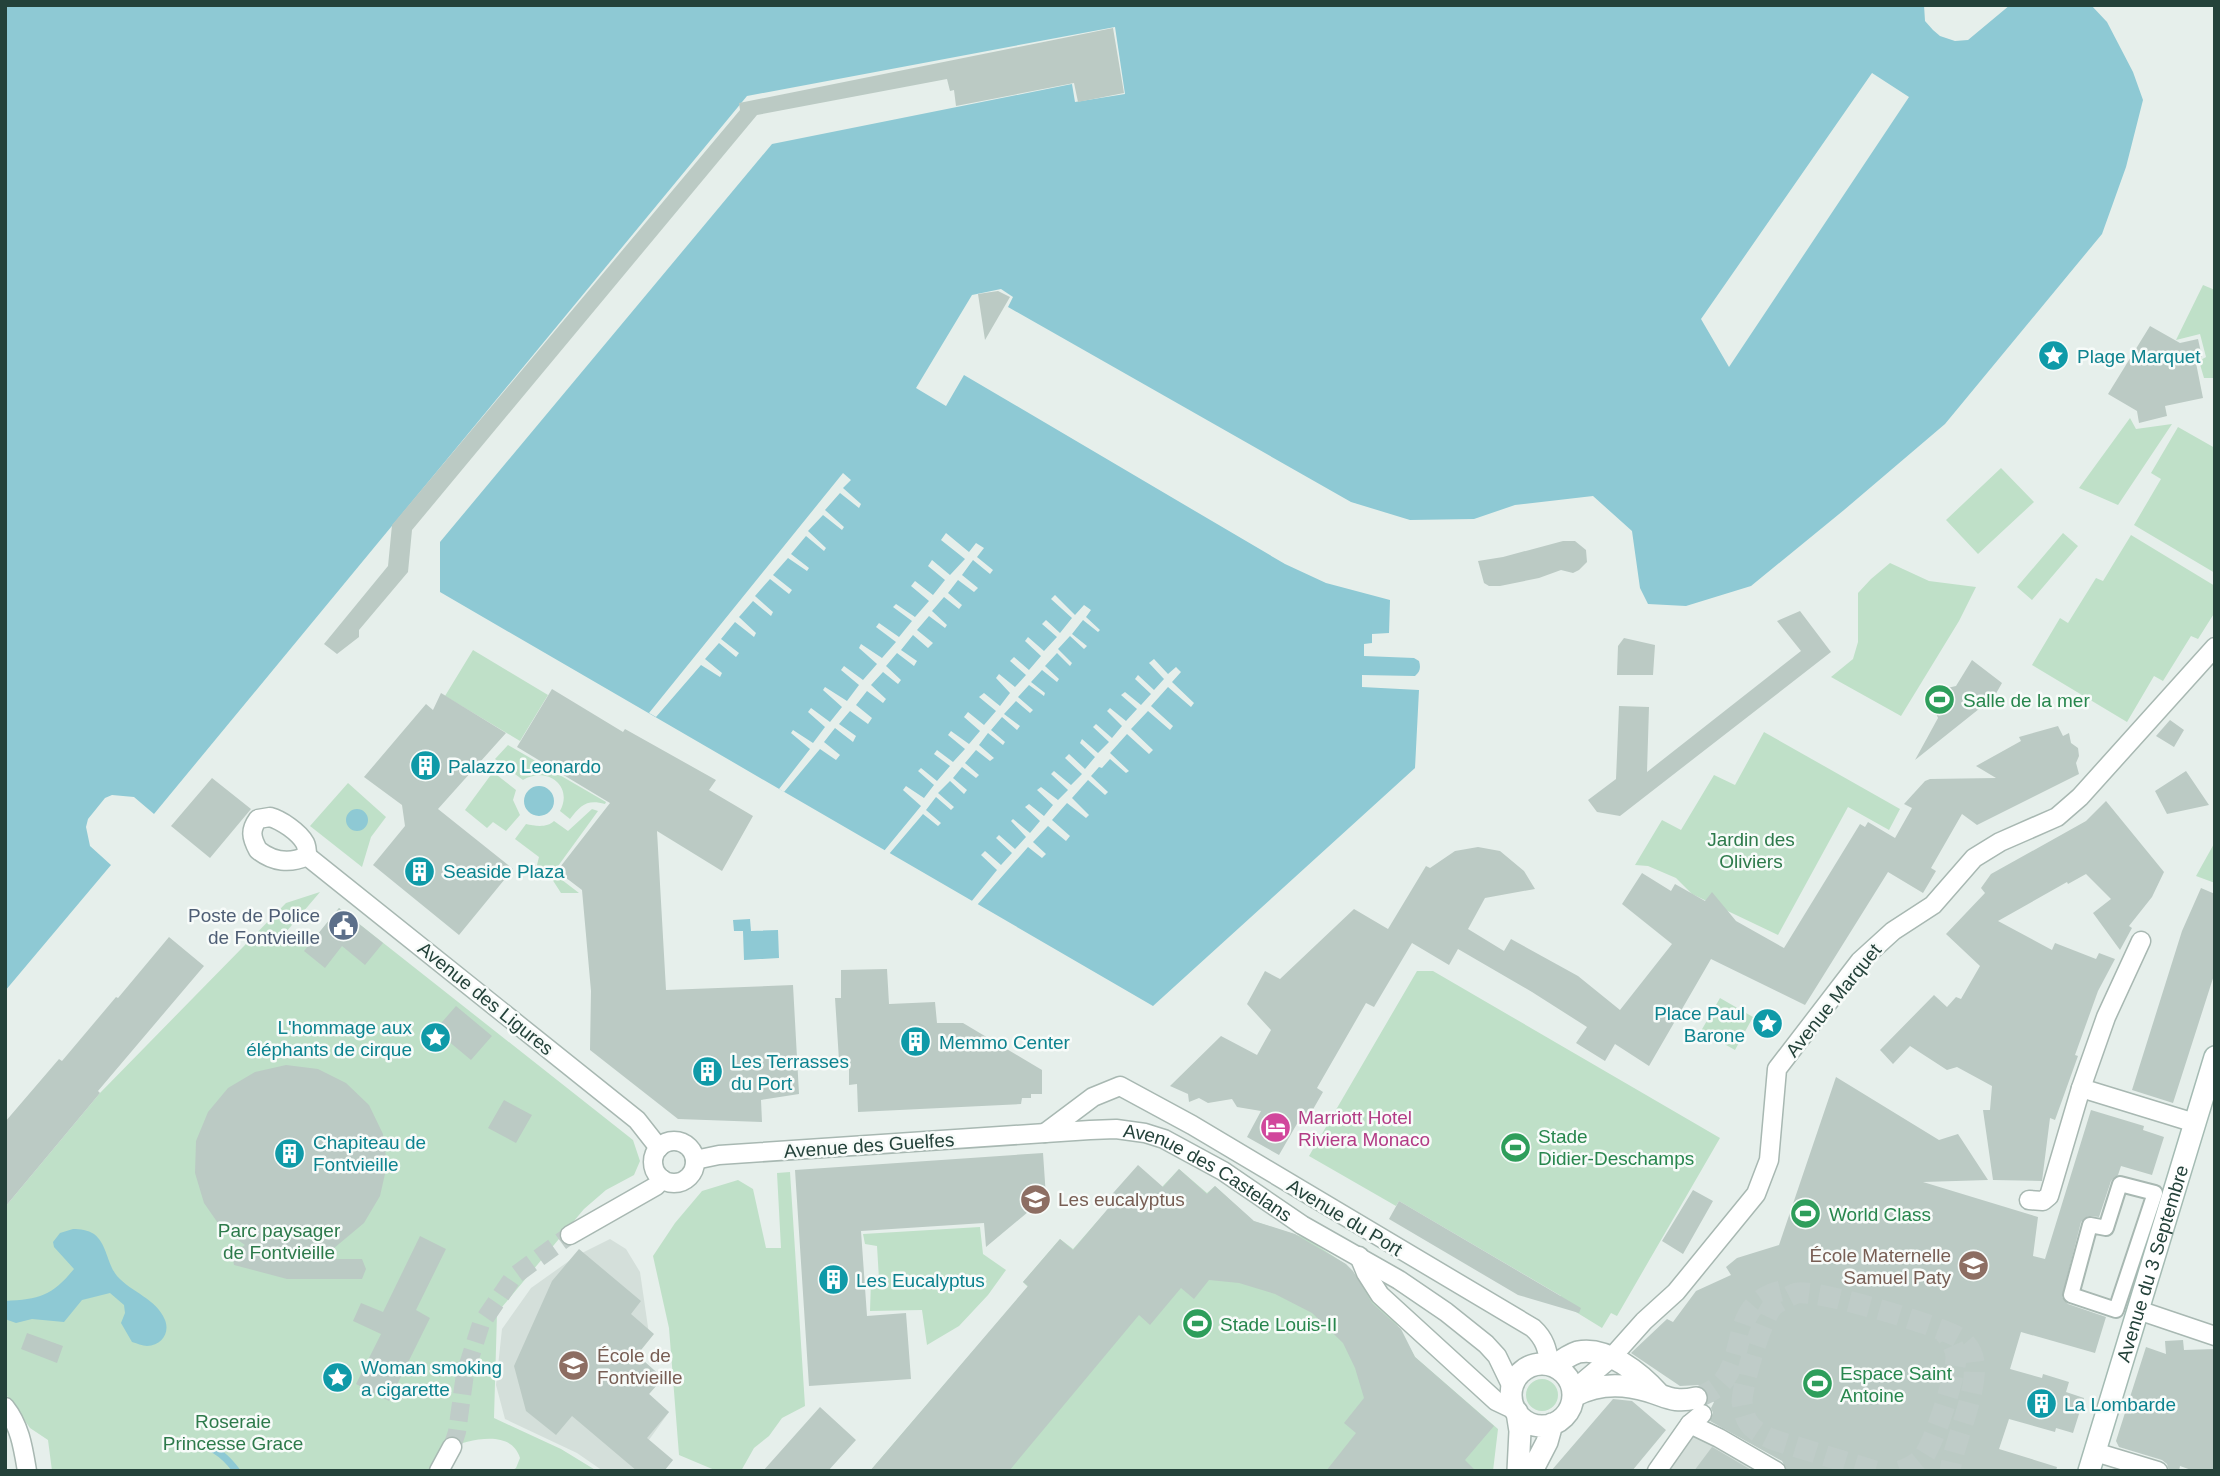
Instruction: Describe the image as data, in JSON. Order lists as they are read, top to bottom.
{
  "streets": {
    "street": [
      "Avenue des Ligures",
      "Avenue Marquet",
      "Avenue des Guelfes",
      "Avenue des Castelans",
      "Avenue du Port",
      "Avenue du 3 Septembre"
    ]
  },
  "crossings": [
    ["Avenue des Ligures", "Avenue des Guelfes"],
    ["Avenue Marquet", "Avenue des Castelans"],
    ["Avenue Marquet", "Avenue du Port"],
    ["Avenue des Guelfes", "Avenue des Castelans"],
    ["Avenue des Guelfes", "Avenue du Port"],
    ["Avenue des Castelans", "Avenue du Port"]
  ],
  "parks": ["Jardin des Oliviers", "Parc paysager de Fontvieille", "Roseraie Princesse Grace"],
  "places": {
    "place": [
      "Plage Marquet",
      "Place Paul Barone",
      "L'hommage aux éléphants de cirque",
      "Woman smoking a cigarette"
    ],
    "sports": [
      "Salle de la mer",
      "Stade Didier-Deschamps",
      "World Class",
      "Stade Louis-II",
      "Espace Saint Antoine"
    ],
    "building": [
      "Palazzo Leonardo",
      "Seaside Plaza",
      "Memmo Center",
      "Les Terrasses du Port",
      "Chapiteau de Fontvieille",
      "Les Eucalyptus",
      "La Lombarde"
    ],
    "public building": ["Poste de Police de Fontvieille"],
    "hotel": ["Marriott Hotel Riviera Monaco"],
    "school or university": ["Les eucalyptus", "École Maternelle Samuel Paty", "École de Fontvieille"]
  }
}
